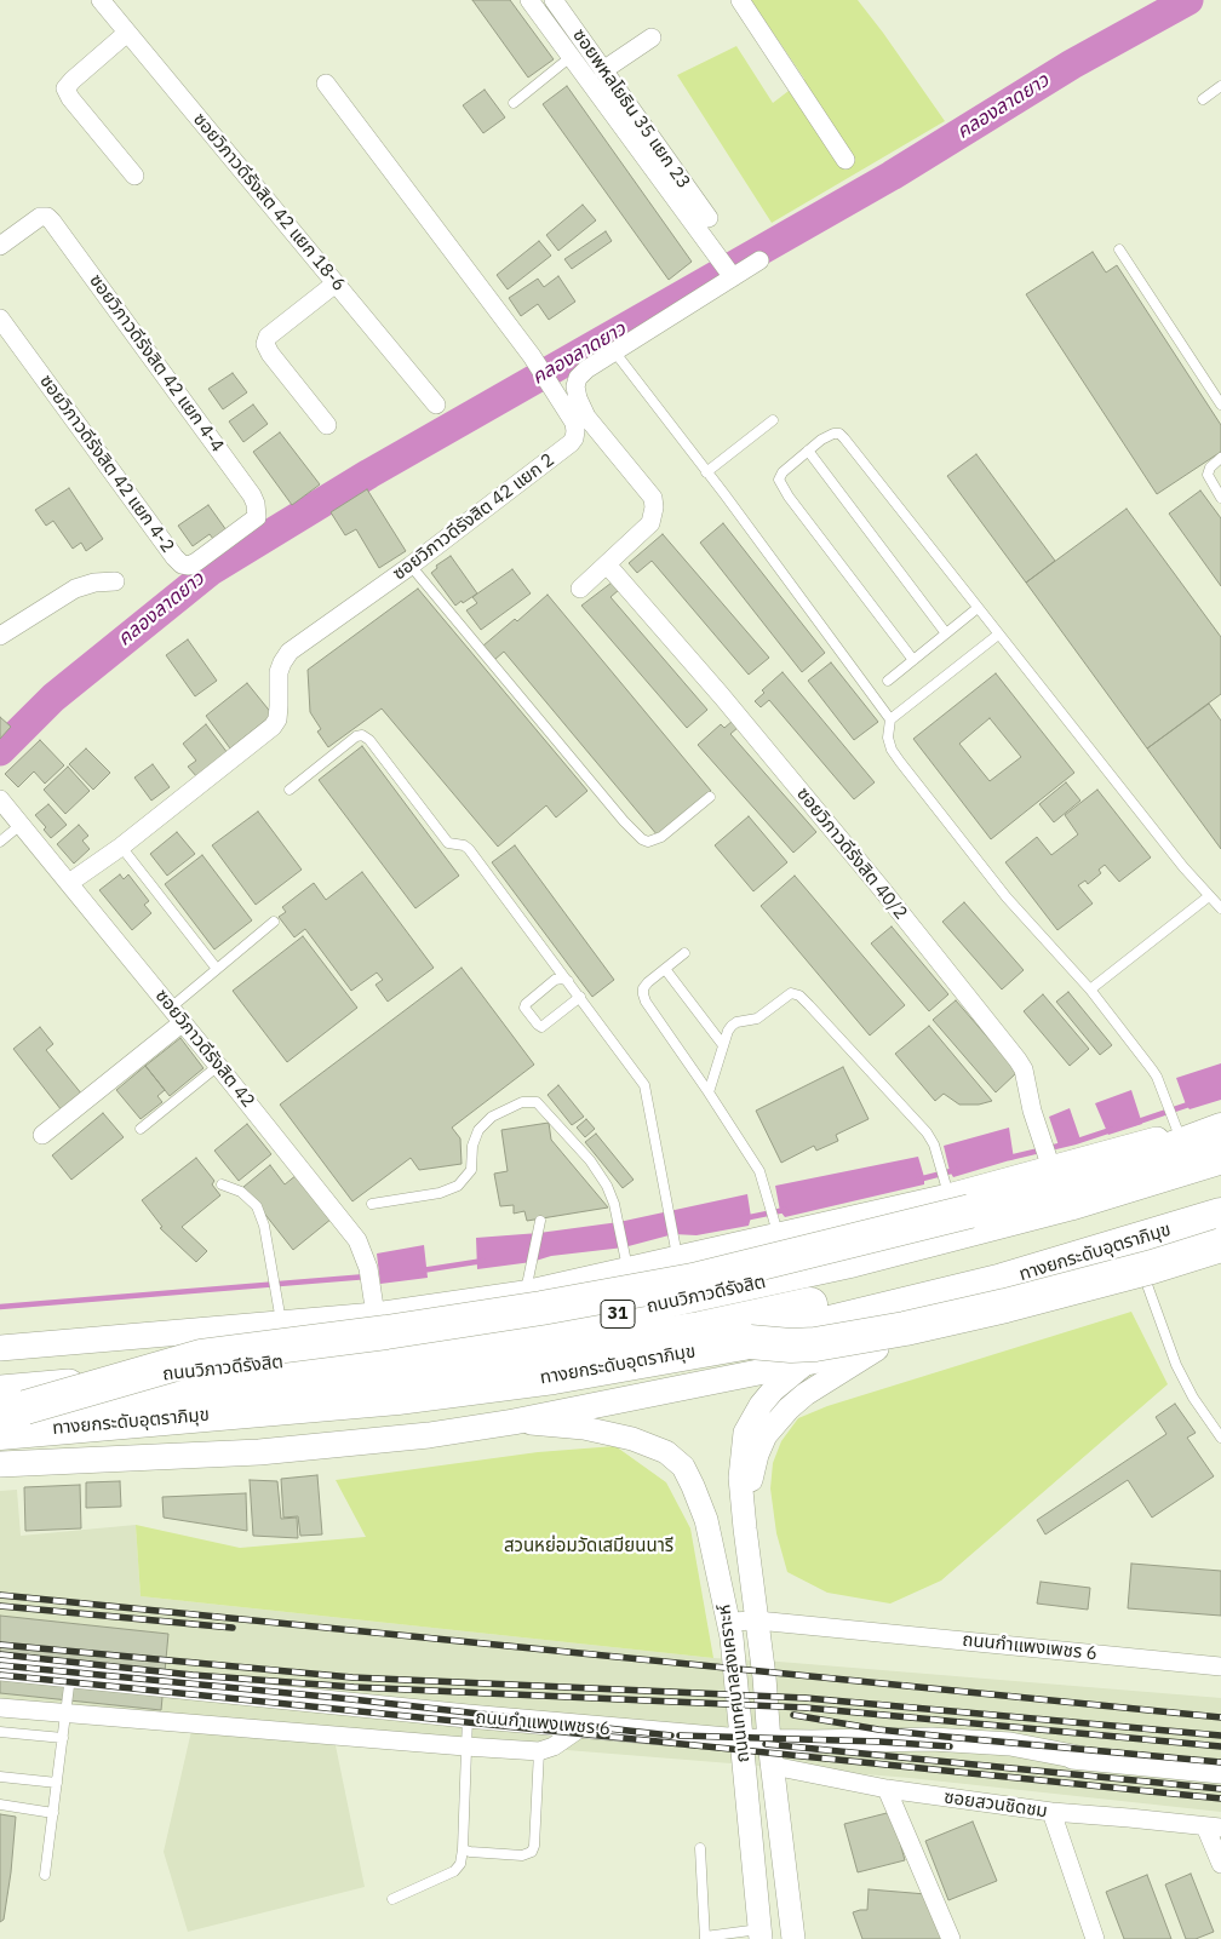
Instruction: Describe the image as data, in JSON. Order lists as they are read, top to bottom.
{
  "streets": {
    "highway": ["ทางยกระดับอุตราภิมุข", "ถนนวิภาวดีรังสิต", "31"],
    "street": [
      "ซอยพหลโยธิน 35 แยก 23",
      "ซอยวิภาวดีรังสิต 42 แยก 18-6",
      "ซอยวิภาวดีรังสิต 42 แยก 4-4",
      "ซอยวิภาวดีรังสิต 42 แยก 4-2",
      "ซอยวิภาวดีรังสิต 42 แยก 2",
      "ซอยวิภาวดีรังสิต 40/2",
      "ซอยวิภาวดีรังสิต 42",
      "ถนนกำแพงเพชร 6",
      "ถนนเทศบาลสงเคราะห์",
      "ซอยสวนชิดชม"
    ]
  },
  "crossings": [
    ["ซอยวิภาวดีรังสิต 42 แยก 4-4", "ซอยวิภาวดีรังสิต 42 แยก 4-2"],
    ["ซอยวิภาวดีรังสิต 42 แยก 2", "ซอยวิภาวดีรังสิต 42"],
    ["ซอยวิภาวดีรังสิต 40/2", "31"],
    ["ซอยวิภาวดีรังสิต 42", "31"],
    ["ทางยกระดับอุตราภิมุข", "ถนนวิภาวดีรังสิต"],
    ["ถนนกำแพงเพชร 6", "ถนนเทศบาลสงเคราะห์"],
    ["ถนนกำแพงเพชร 6", "ซอยสวนชิดชม"],
    ["ถนนเทศบาลสงเคราะห์", "ซอยสวนชิดชม"]
  ],
  "water": ["คลองลาดยาว"],
  "parks": ["สวนหย่อมวัดเสมียนนารี"]
}
